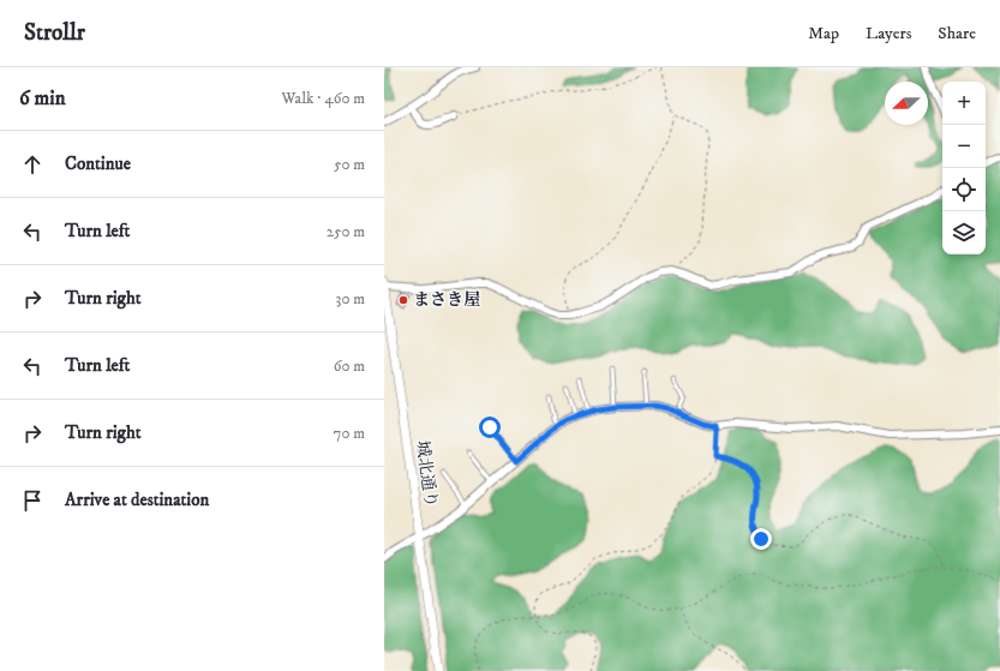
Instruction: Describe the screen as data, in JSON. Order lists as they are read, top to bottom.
{
  "streets": {
    "street": ["城北通り"]
  },
  "places": ["まさき屋"],
  "north": "left",
  "page": {
    "header": "Strollr",
    "nav": ["Map", "Layers", "Share"],
    "heading": ["6 min", "Walk · 460 m"],
    "map_buttons": ["+", "−"],
    "list": [
      ["Continue", "50 m"],
      ["Turn left", "250 m"],
      ["Turn right", "30 m"],
      ["Turn left", "60 m"],
      ["Turn right", "70 m"],
      "Arrive at destination"
    ]
  }
}
